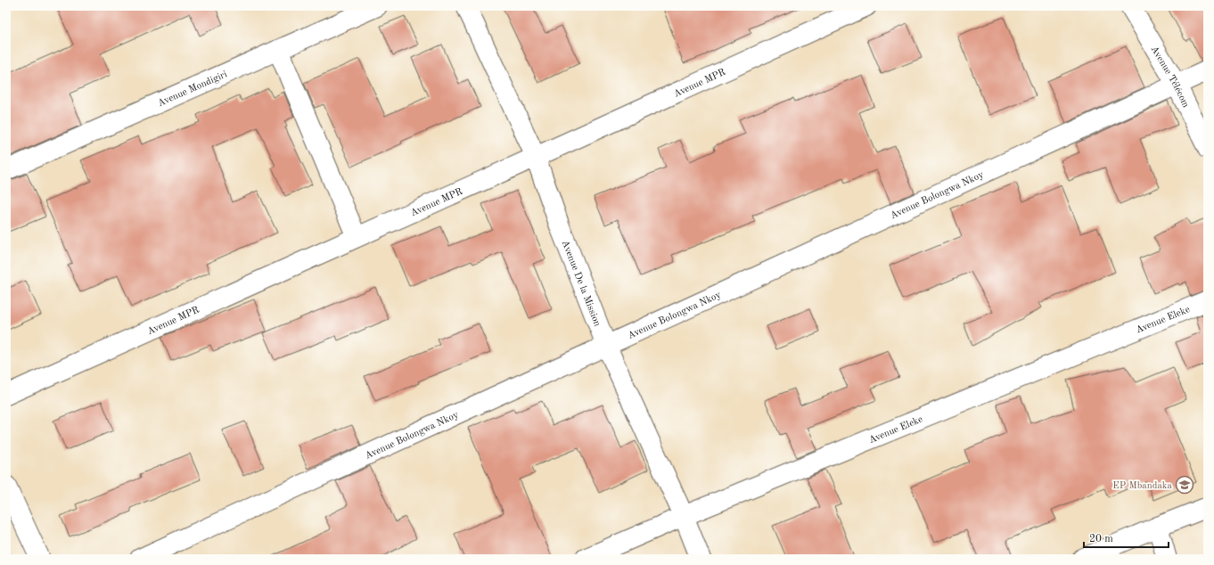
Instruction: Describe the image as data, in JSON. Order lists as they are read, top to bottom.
{
  "streets": {
    "street": [
      "Avenue Télécom",
      "Avenue MPR",
      "Avenue Mondigiri",
      "Avenue Bolongwa Nkoy",
      "Avenue De la Mission",
      "Avenue Eleke"
    ]
  },
  "crossings": [
    ["Avenue Télécom", "Avenue Bolongwa Nkoy"],
    ["Avenue MPR", "Avenue De la Mission"],
    ["Avenue Bolongwa Nkoy", "Avenue De la Mission"],
    ["Avenue De la Mission", "Avenue Eleke"]
  ],
  "places": {
    "school or university": ["EP Mbandaka"]
  },
  "scale_bar": "20 m"
}
